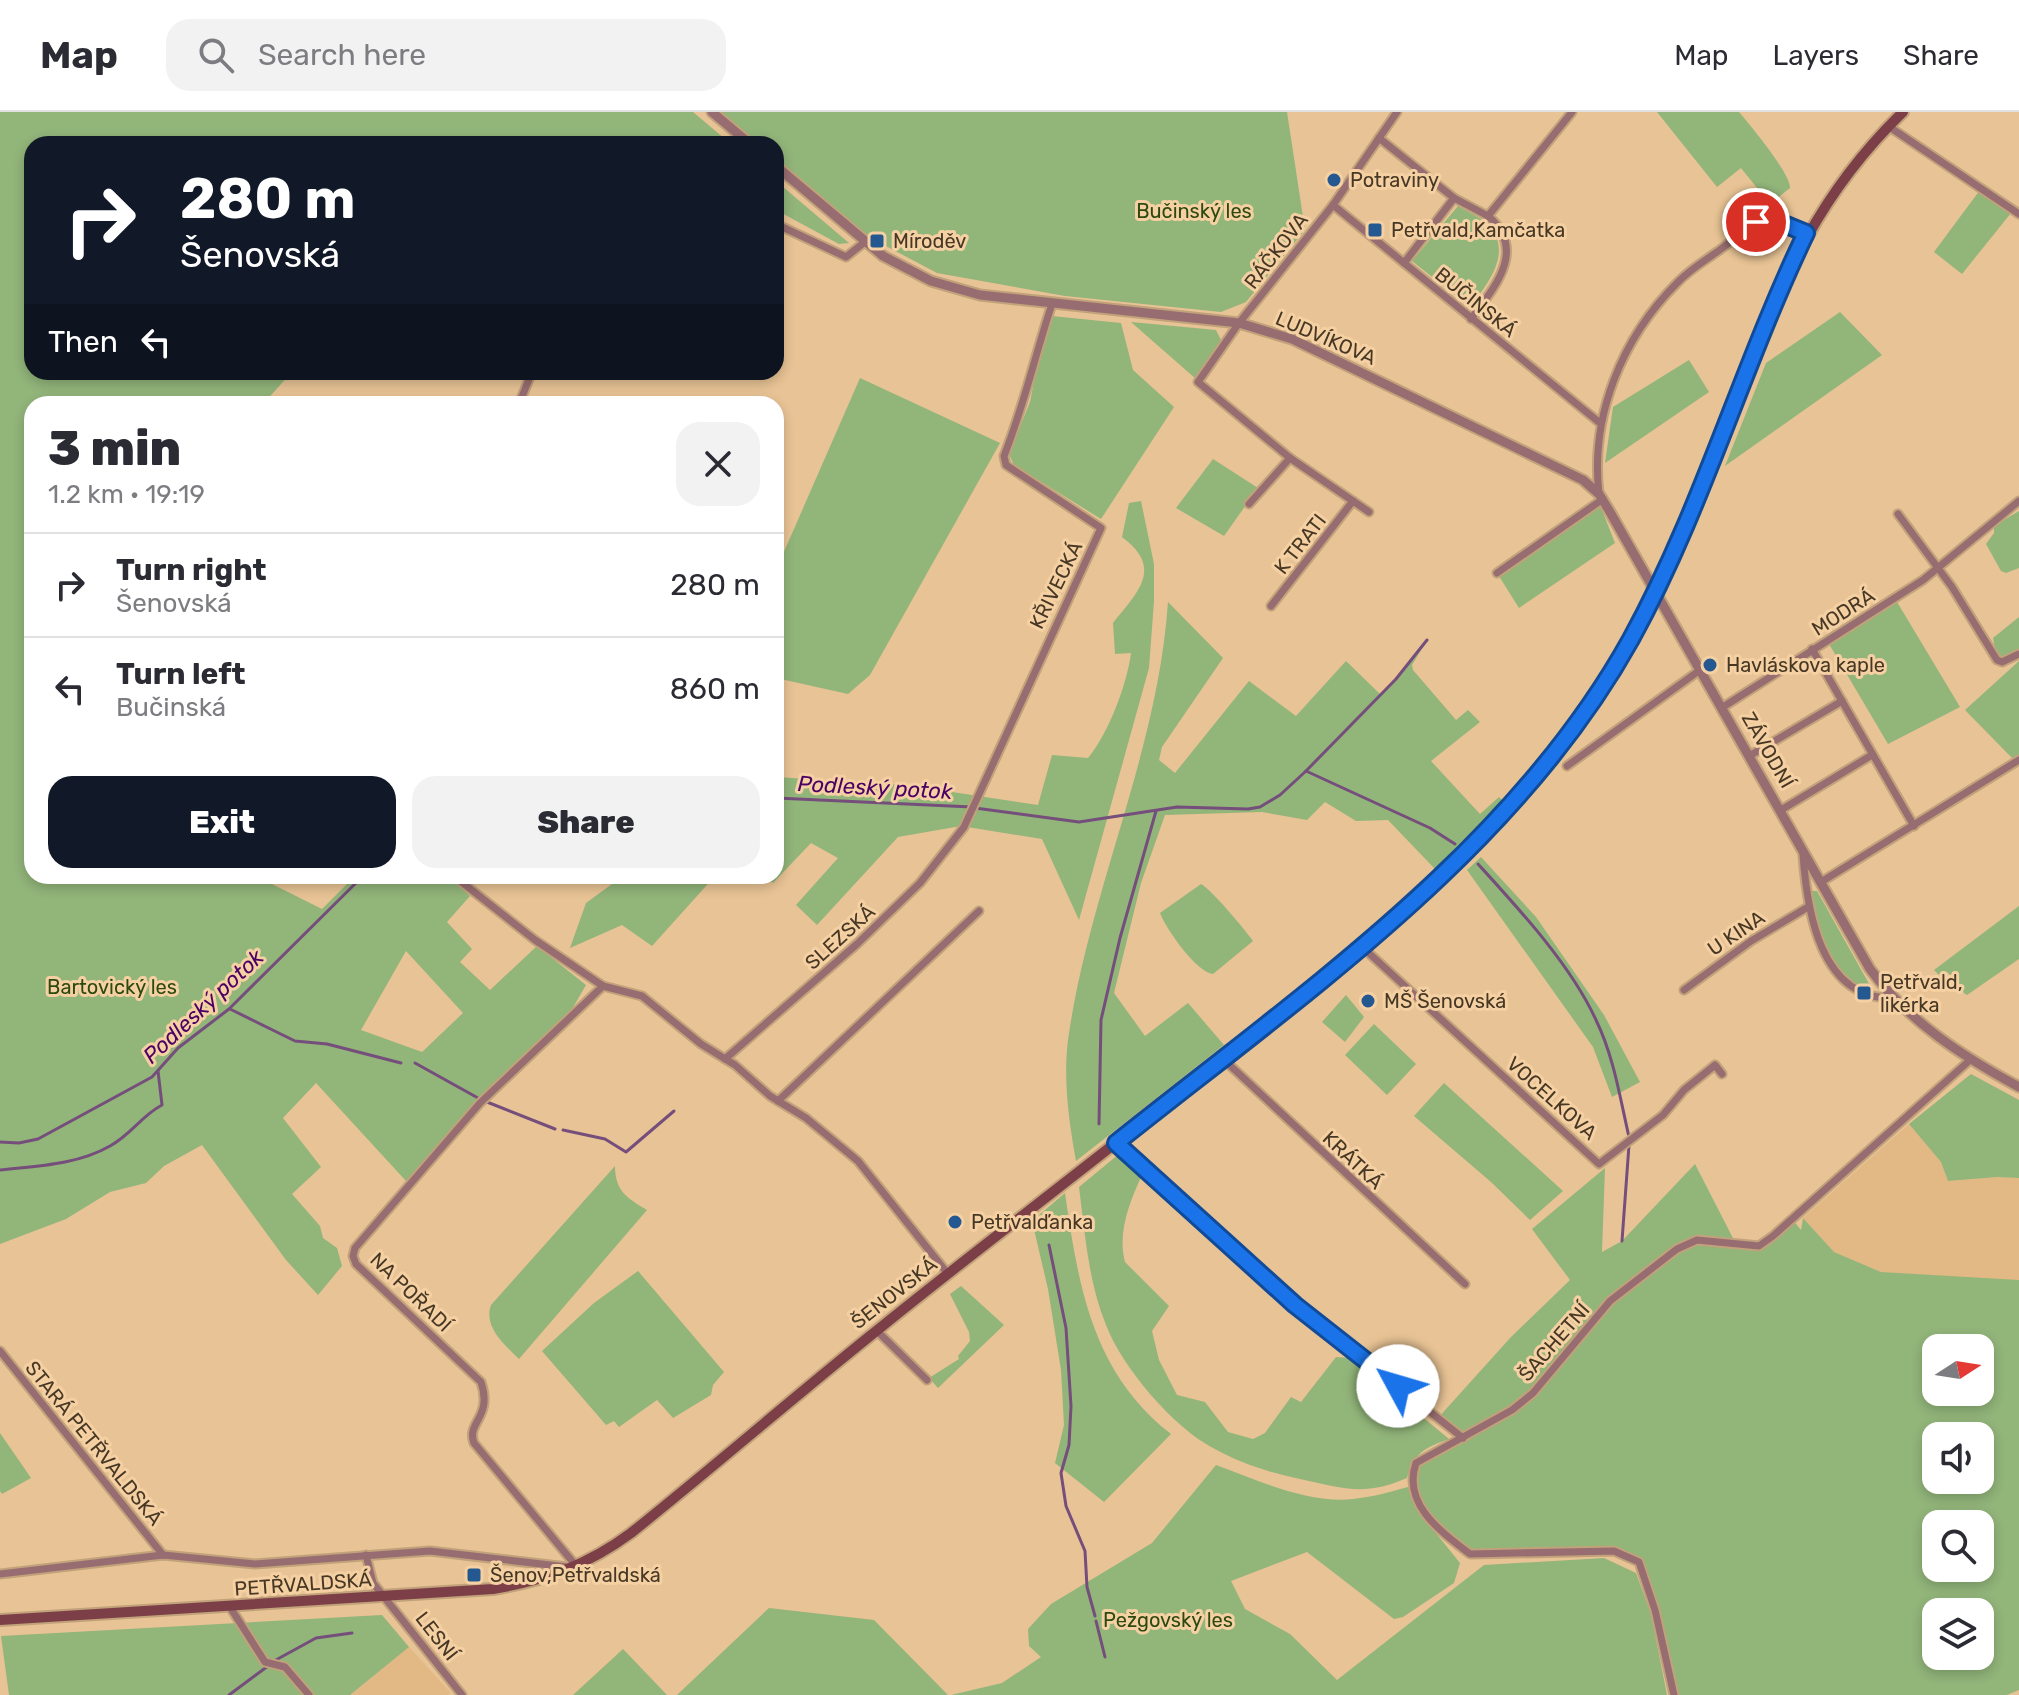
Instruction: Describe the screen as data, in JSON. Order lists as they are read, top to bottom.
{
  "streets": {
    "main road": ["ŠENOVSKÁ", "PETŘVALDSKÁ"],
    "street": [
      "RÁČKOVA",
      "BUČINSKÁ",
      "LUDVÍKOVA",
      "K TRATI",
      "KŘIVECKÁ",
      "MODRÁ",
      "ZÁVODNÍ",
      "U KINA",
      "SLEZSKÁ",
      "VOCELKOVA",
      "KRÁTKÁ",
      "NA POŘADÍ",
      "ŠACHETNÍ",
      "STARÁ PETŘVALDSKÁ",
      "LESNÍ"
    ]
  },
  "crossings": [
    ["RÁČKOVA", "BUČINSKÁ"],
    ["RÁČKOVA", "LUDVÍKOVA"],
    ["RÁČKOVA", "K TRATI"],
    ["LUDVÍKOVA", "KŘIVECKÁ"],
    ["LUDVÍKOVA", "ZÁVODNÍ"],
    ["LUDVÍKOVA", "ŠENOVSKÁ"],
    ["KŘIVECKÁ", "SLEZSKÁ"],
    ["MODRÁ", "ZÁVODNÍ"],
    ["ZÁVODNÍ", "U KINA"],
    ["ZÁVODNÍ", "ŠENOVSKÁ"],
    ["ZÁVODNÍ", "ŠACHETNÍ"],
    ["VOCELKOVA", "ŠENOVSKÁ"],
    ["KRÁTKÁ", "ŠENOVSKÁ"],
    ["NA POŘADÍ", "STARÁ PETŘVALDSKÁ"],
    ["NA POŘADÍ", "PETŘVALDSKÁ"],
    ["ŠENOVSKÁ", "PETŘVALDSKÁ"],
    ["STARÁ PETŘVALDSKÁ", "PETŘVALDSKÁ"],
    ["PETŘVALDSKÁ", "LESNÍ"]
  ],
  "water": ["Podleský potok"],
  "parks": ["Bučinský les", "Bartovický les", "Pežgovský les"],
  "places": {
    "other": [
      "Potraviny",
      "Havláskova kaple",
      "MŠ Šenovská",
      "Petřvalďanka"
    ],
    "transit": [
      "Petřvald,Kamčatka",
      "Míroděv",
      "Petřvald, likérka",
      "Šenov,Petřvaldská"
    ]
  },
  "north": "right",
  "page": {
    "header": "Map",
    "search": "Search here",
    "nav": ["Map", "Layers", "Share"],
    "turn": ["280 m", "Šenovská"],
    "then": "Then",
    "heading": ["3 min", "1.2 km · 19:19"],
    "list": [
      {
        "name": "Turn right",
        "note": "Šenovská",
        "value": "280 m"
      },
      {
        "name": "Turn left",
        "note": "Bučinská",
        "value": "860 m"
      }
    ],
    "buttons": ["Exit", "Share"]
  }
}
